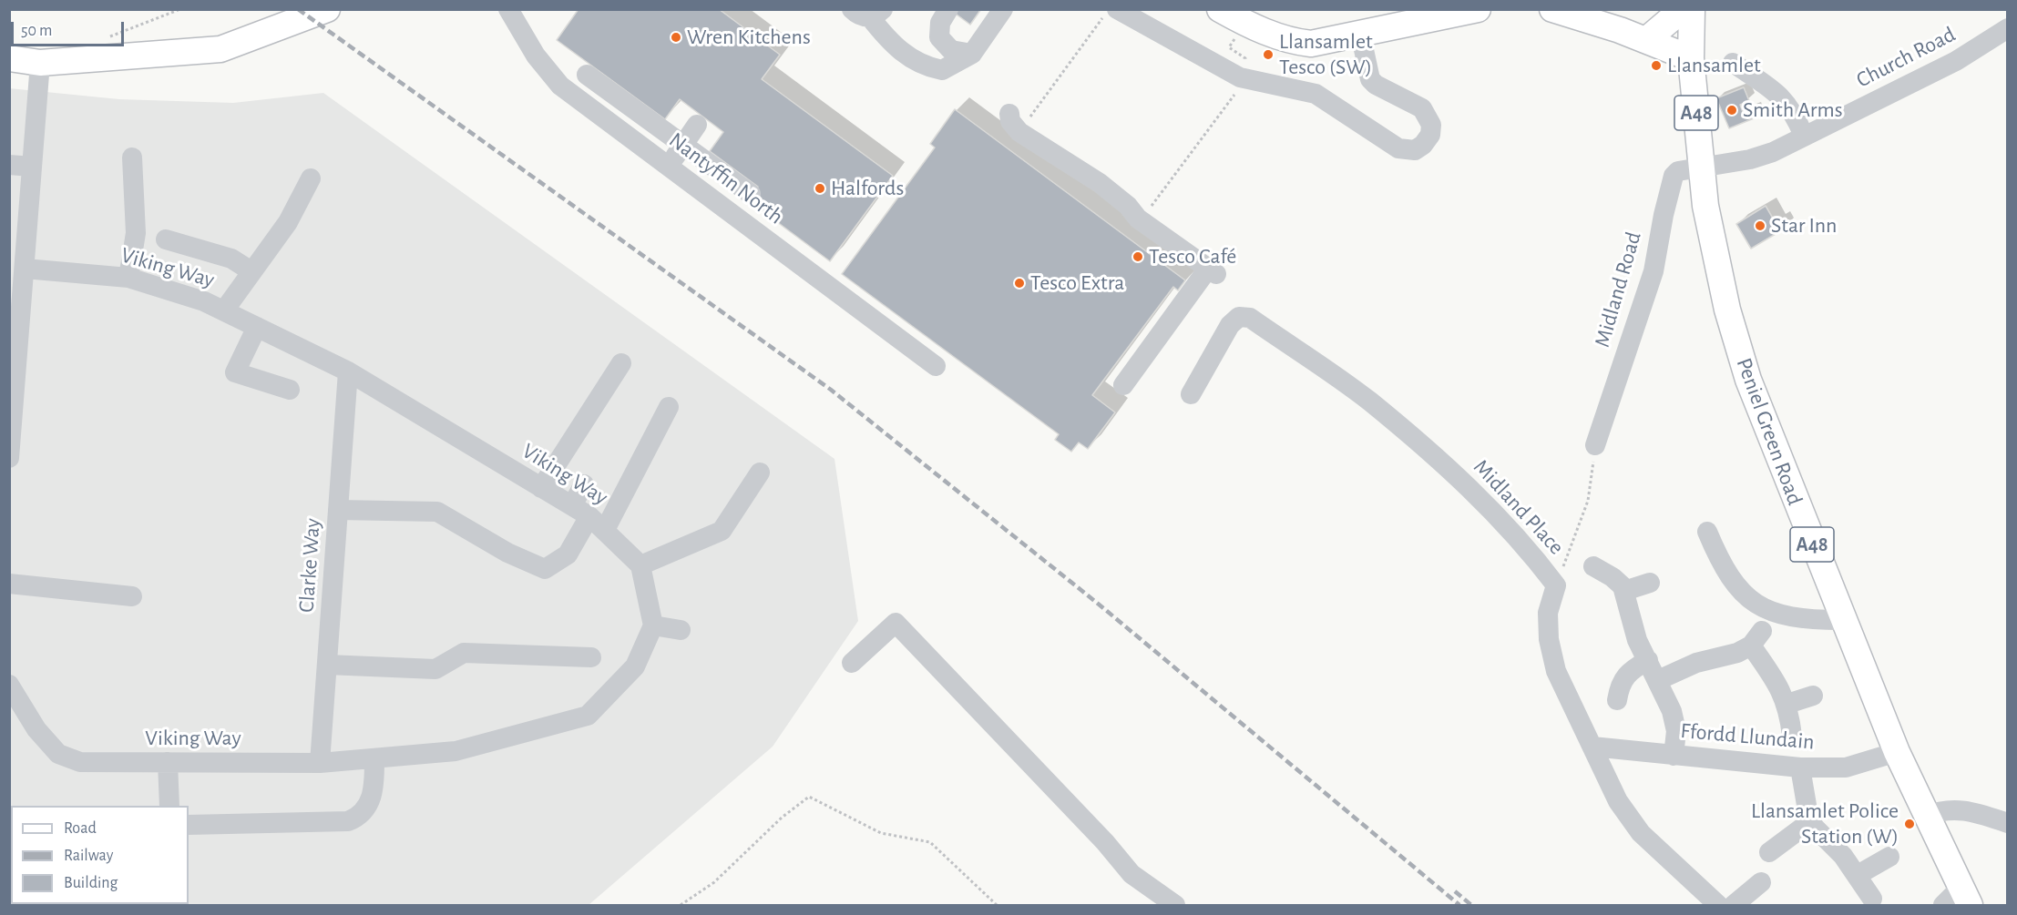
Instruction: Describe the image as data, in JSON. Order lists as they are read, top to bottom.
{
  "streets": {
    "main road": ["A48", "Peniel Green Road"],
    "street": [
      "Church Road",
      "Nantyffin North",
      "Viking Way",
      "Midland Road",
      "Midland Place",
      "Clarke Way",
      "Ffordd Llundain"
    ]
  },
  "crossings": [
    ["Church Road", "Midland Road"],
    ["Church Road", "Peniel Green Road"],
    ["A48", "Peniel Green Road"],
    ["Viking Way", "Clarke Way"],
    ["Midland Road", "Peniel Green Road"],
    ["Peniel Green Road", "Ffordd Llundain"],
    ["Midland Place", "Ffordd Llundain"]
  ],
  "places": [
    "Wren Kitchens",
    "Llansamlet Tesco (SW)",
    "Llansamlet",
    "Smith Arms",
    "Halfords",
    "Star Inn",
    "Tesco Café",
    "Tesco Extra",
    "Llansamlet Police Station (W)"
  ],
  "legend": ["Road", "Railway", "Building"],
  "scale_bar": "50 m"
}
